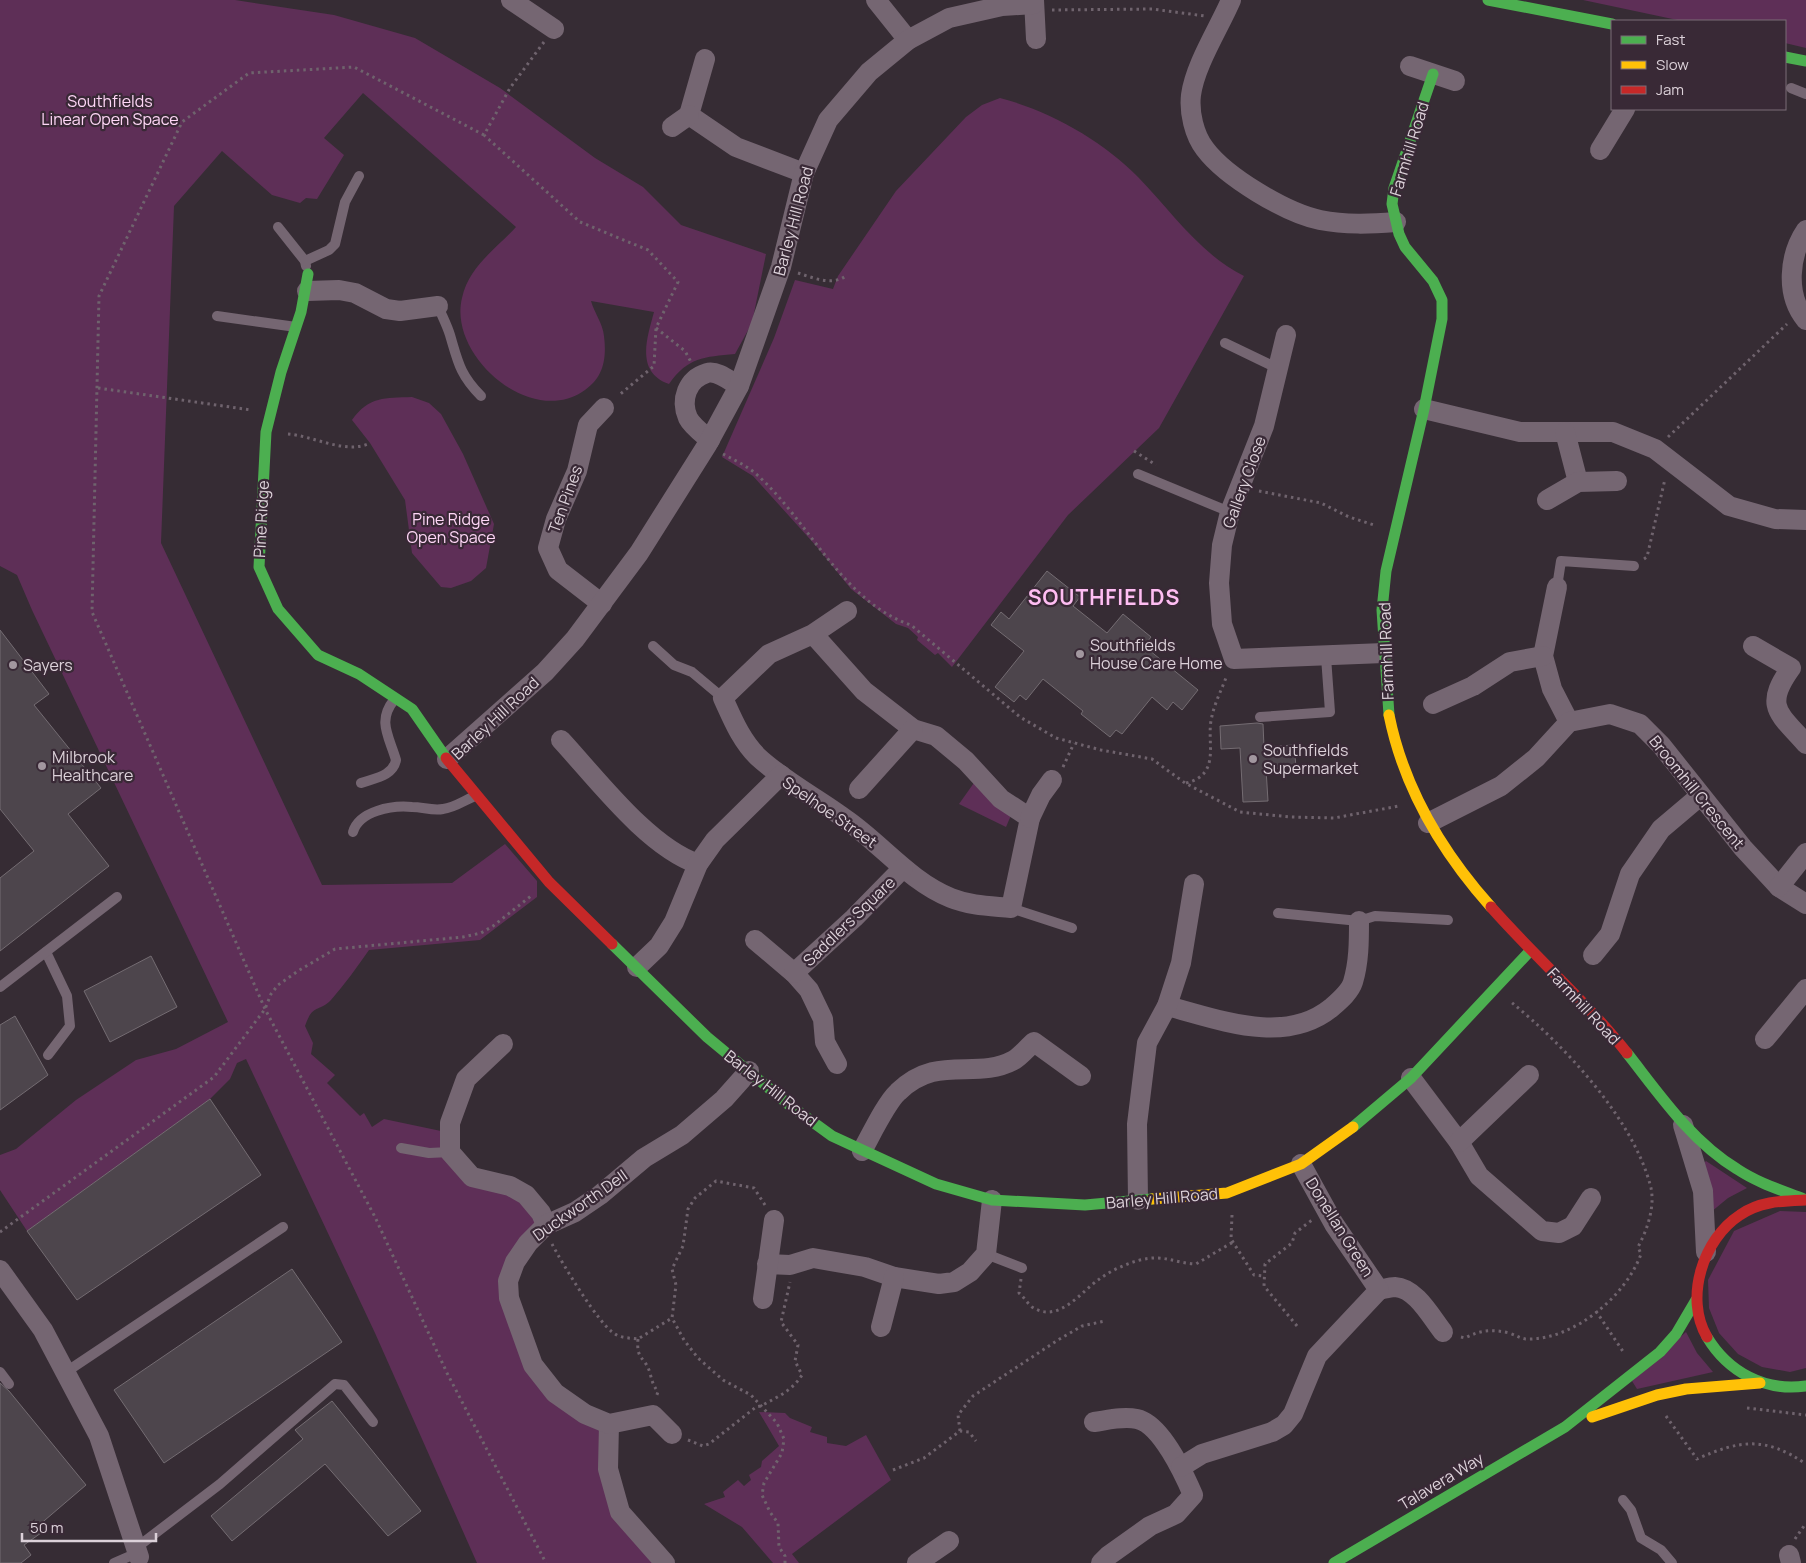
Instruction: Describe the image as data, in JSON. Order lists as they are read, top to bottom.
{
  "streets": {
    "street": [
      "Farmhill Road",
      "Barley Hill Road",
      "Gallery Close",
      "Ten Pines",
      "Pine Ridge",
      "Broomhill Crescent",
      "Spelhoe Street",
      "Saddlers Square",
      "Duckworth Dell",
      "Donellan Green",
      "Talavera Way"
    ]
  },
  "crossings": [
    ["Farmhill Road", "Barley Hill Road"],
    ["Barley Hill Road", "Ten Pines"],
    ["Barley Hill Road", "Pine Ridge"],
    ["Barley Hill Road", "Spelhoe Street"],
    ["Barley Hill Road", "Duckworth Dell"],
    ["Barley Hill Road", "Donellan Green"],
    ["Spelhoe Street", "Saddlers Square"]
  ],
  "districts": ["SOUTHFIELDS"],
  "parks": ["Southfields Linear Open Space", "Pine Ridge Open Space"],
  "places": [
    "Southfields House Care Home",
    "Sayers",
    "Southfields Supermarket",
    "Milbrook Healthcare"
  ],
  "legend": ["Fast", "Slow", "Jam"],
  "scale_bar": "50 m"
}
